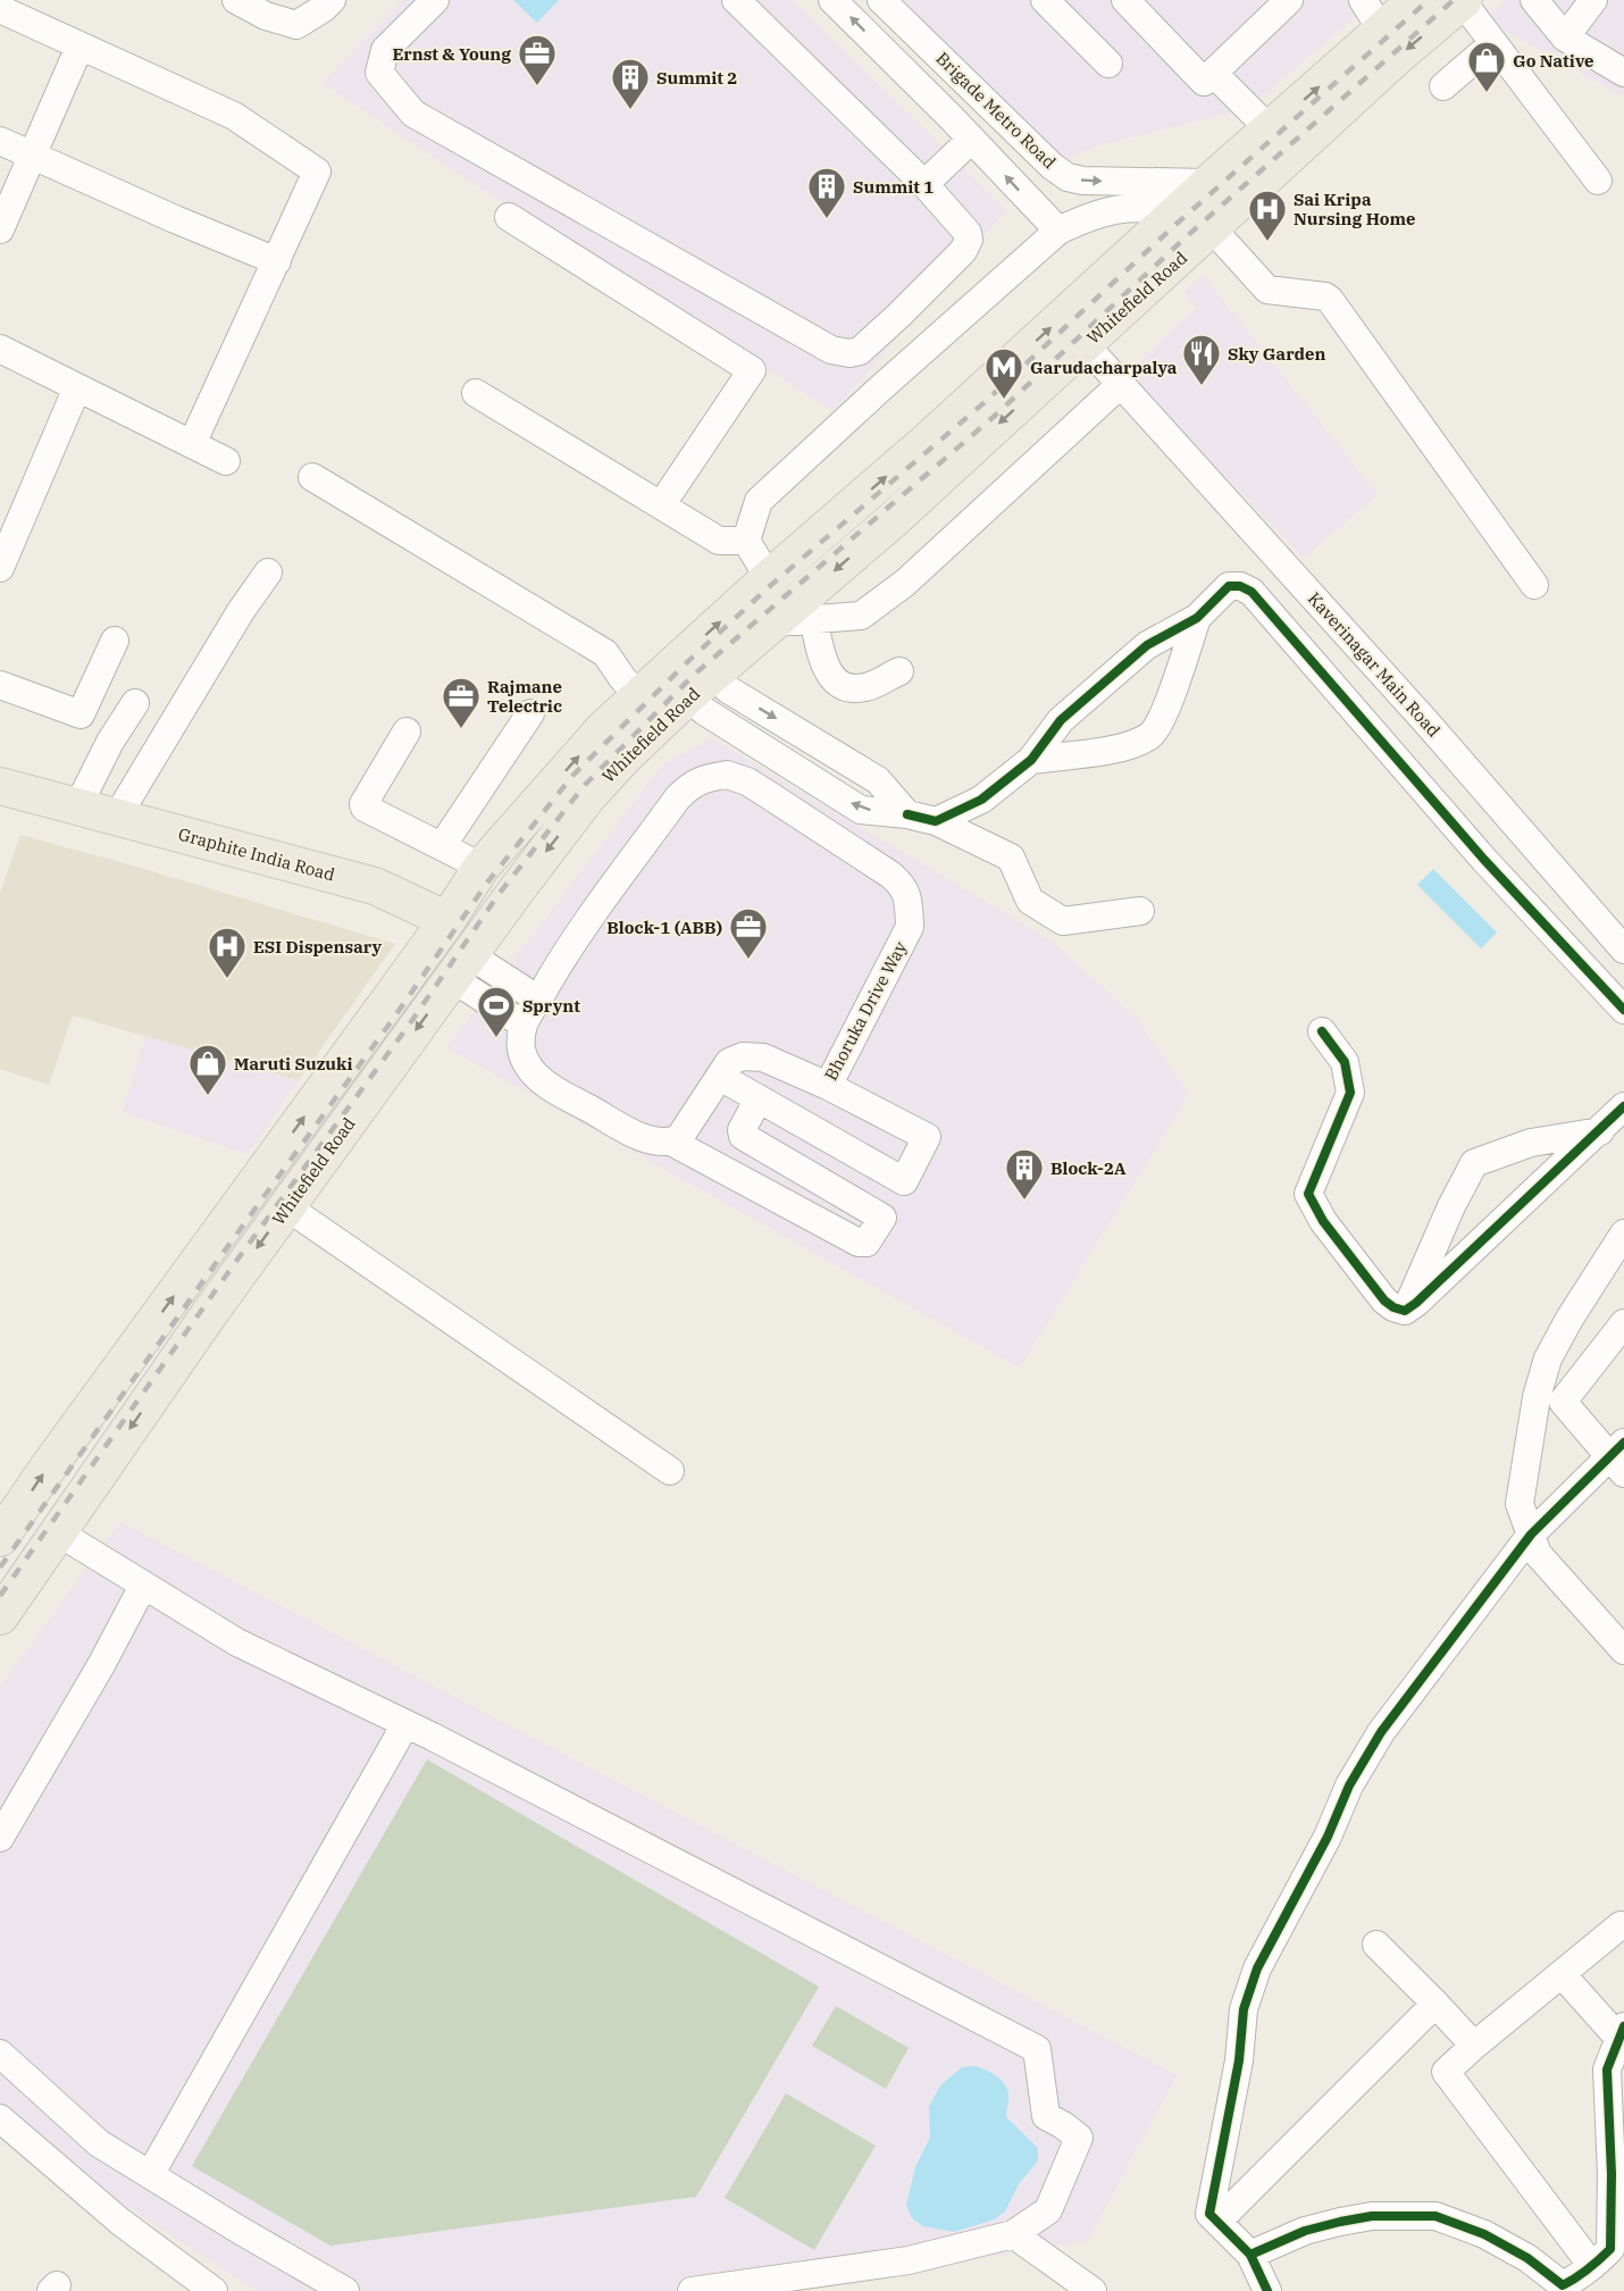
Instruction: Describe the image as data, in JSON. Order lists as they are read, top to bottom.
{
  "streets": {
    "main road": ["Whitefield Road", "Graphite India Road"],
    "street": ["Brigade Metro Road", "Kaverinagar Main Road", "Bhoruka Drive Way"]
  },
  "crossings": [
    ["Brigade Metro Road", "Whitefield Road"],
    ["Whitefield Road", "Kaverinagar Main Road"]
  ],
  "places": {
    "office": ["Ernst & Young", "Rajmane Telectric", "Block-1 (ABB)"],
    "shop": ["Go Native", "Maruti Suzuki"],
    "building": ["Summit 2", "Summit 1", "Block-2A"],
    "hospital": ["Sai Kripa Nursing Home", "ESI Dispensary"],
    "restaurant": ["Sky Garden"],
    "metro station": ["Garudacharpalya"],
    "sports": ["Sprynt"]
  }
}
